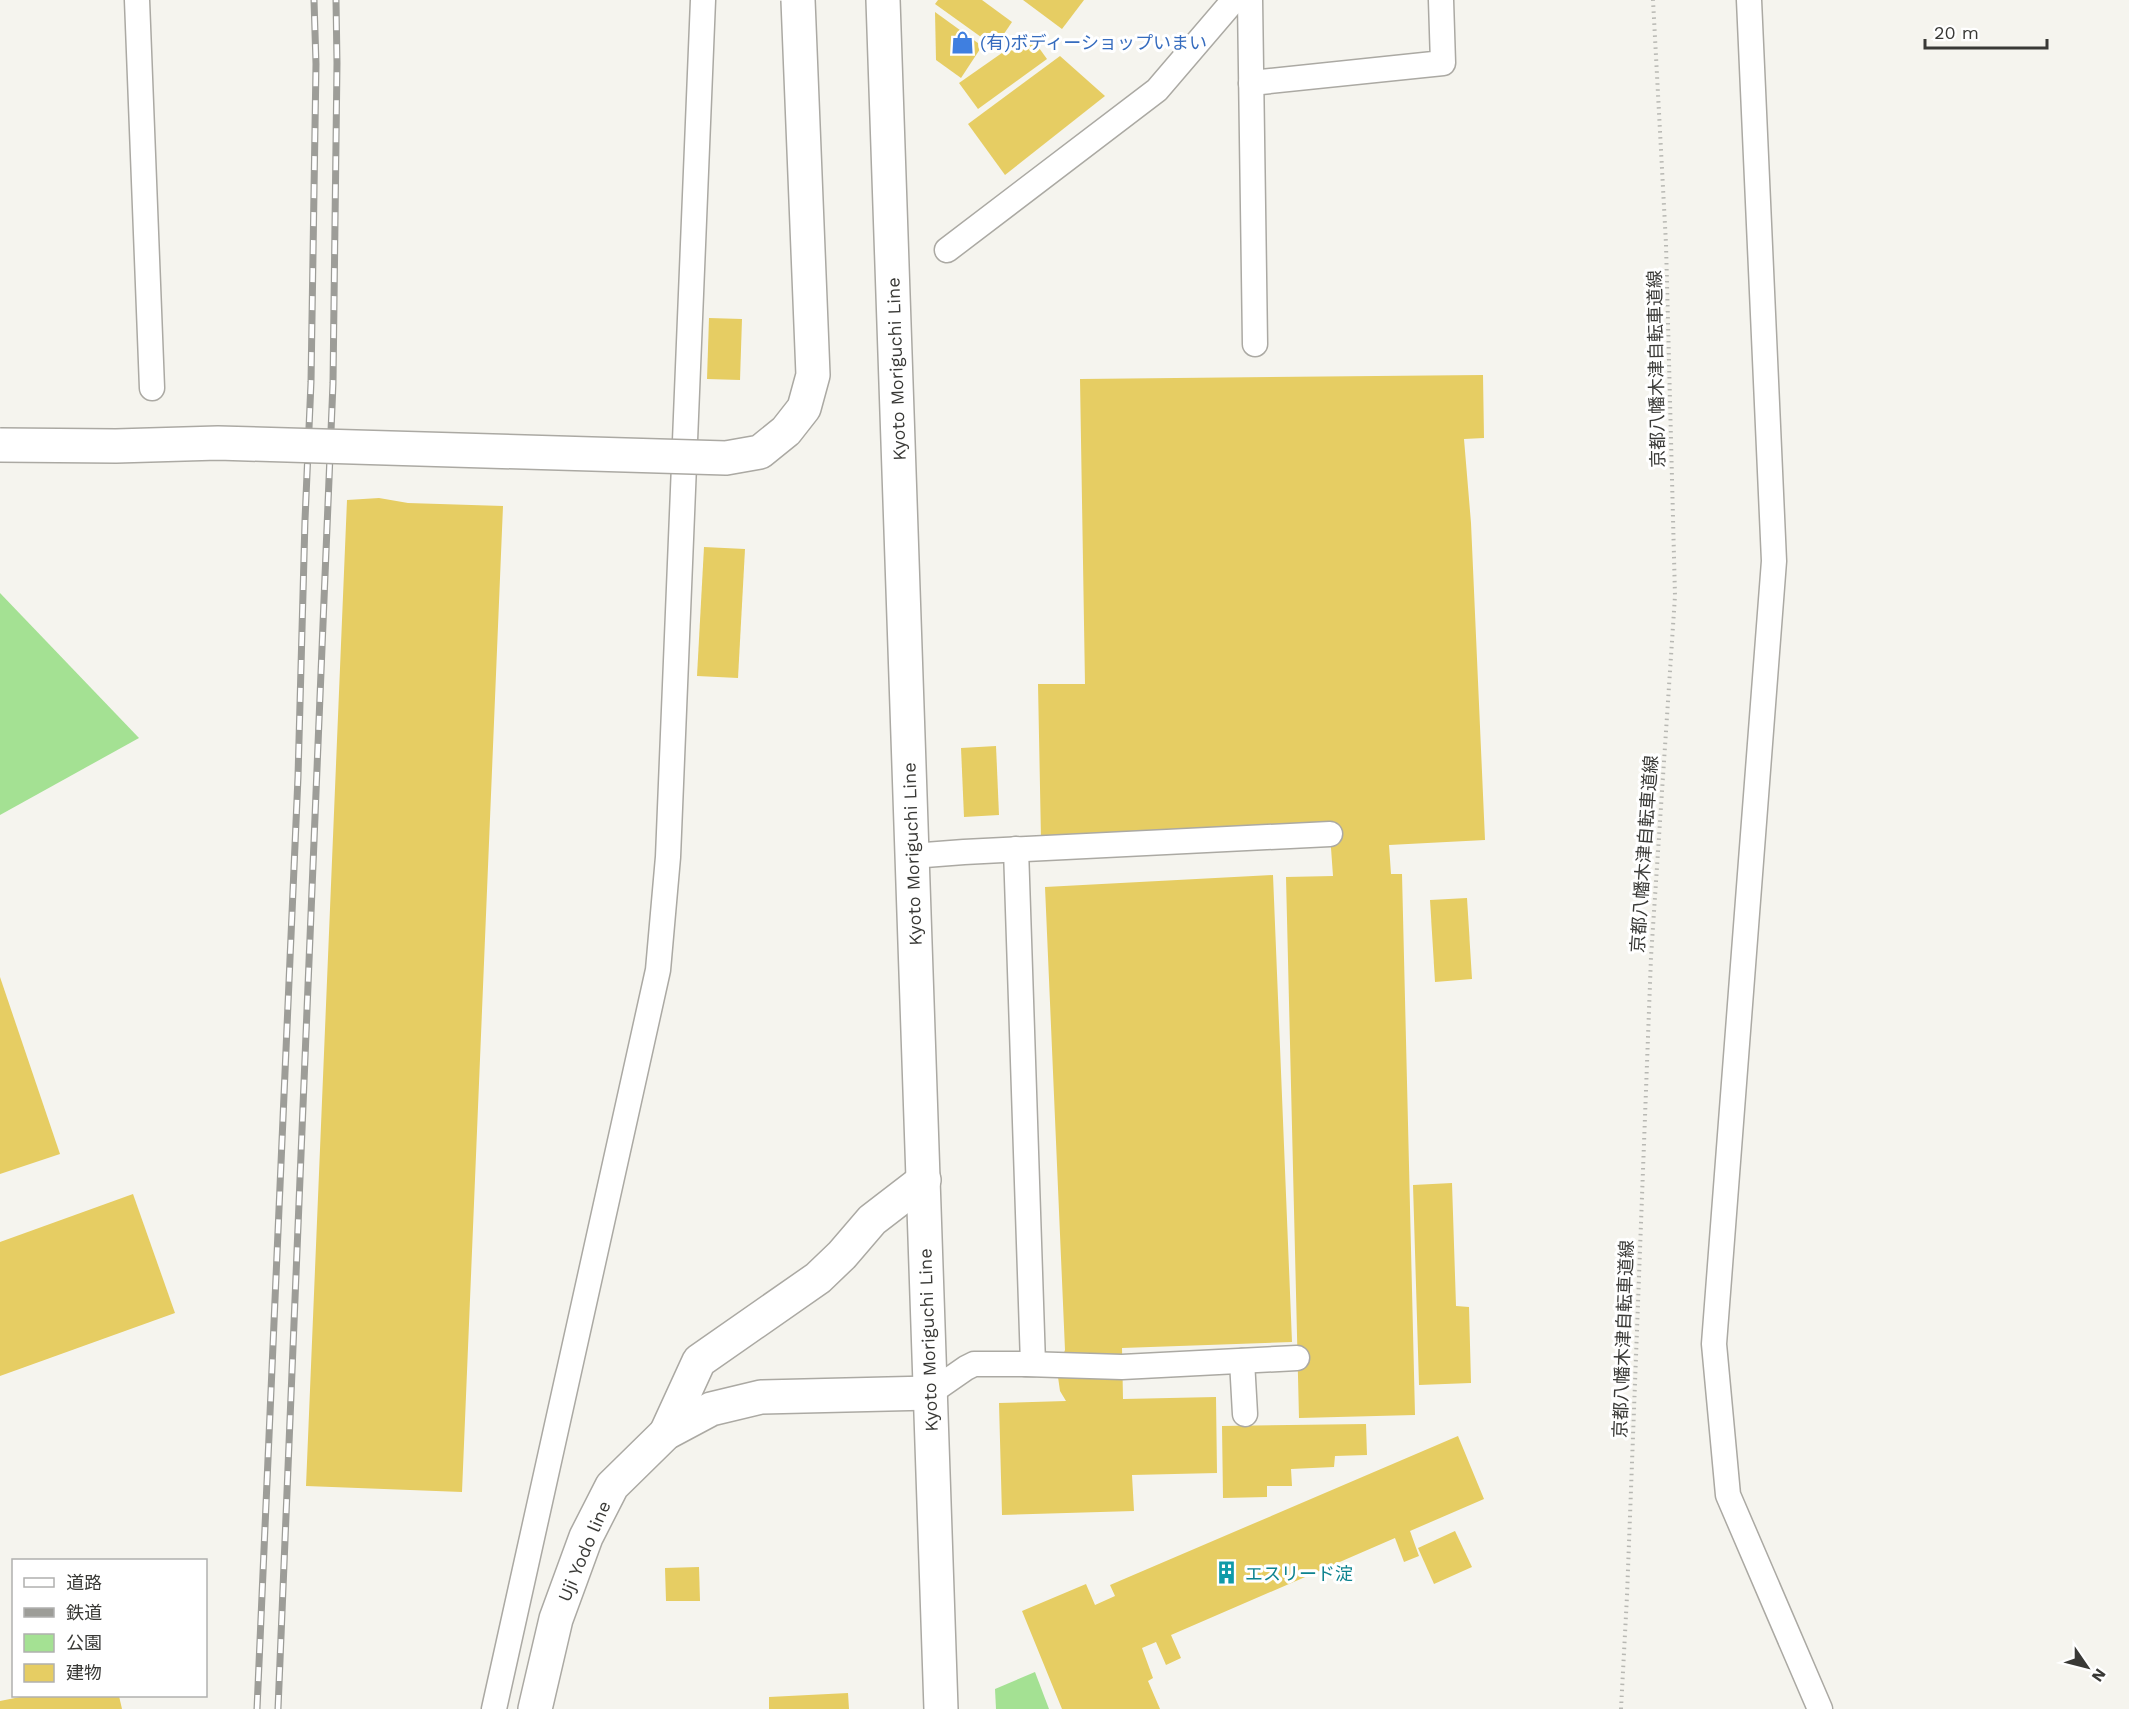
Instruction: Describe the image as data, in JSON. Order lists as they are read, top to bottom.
{
  "streets": {
    "main road": ["Kyoto Moriguchi Line", "Uji Yodo line"],
    "path": ["京都八幡木津自転車道線"]
  },
  "crossings": [
    ["Kyoto Moriguchi Line", "Uji Yodo line"]
  ],
  "places": {
    "shop": ["(有)ボディーショップいまい"],
    "building": ["エスリード淀"]
  },
  "legend": [
    "道路",
    "鉄道",
    "公園",
    "建物"
  ],
  "scale_bar": "20 m",
  "north": "bottom right"
}
